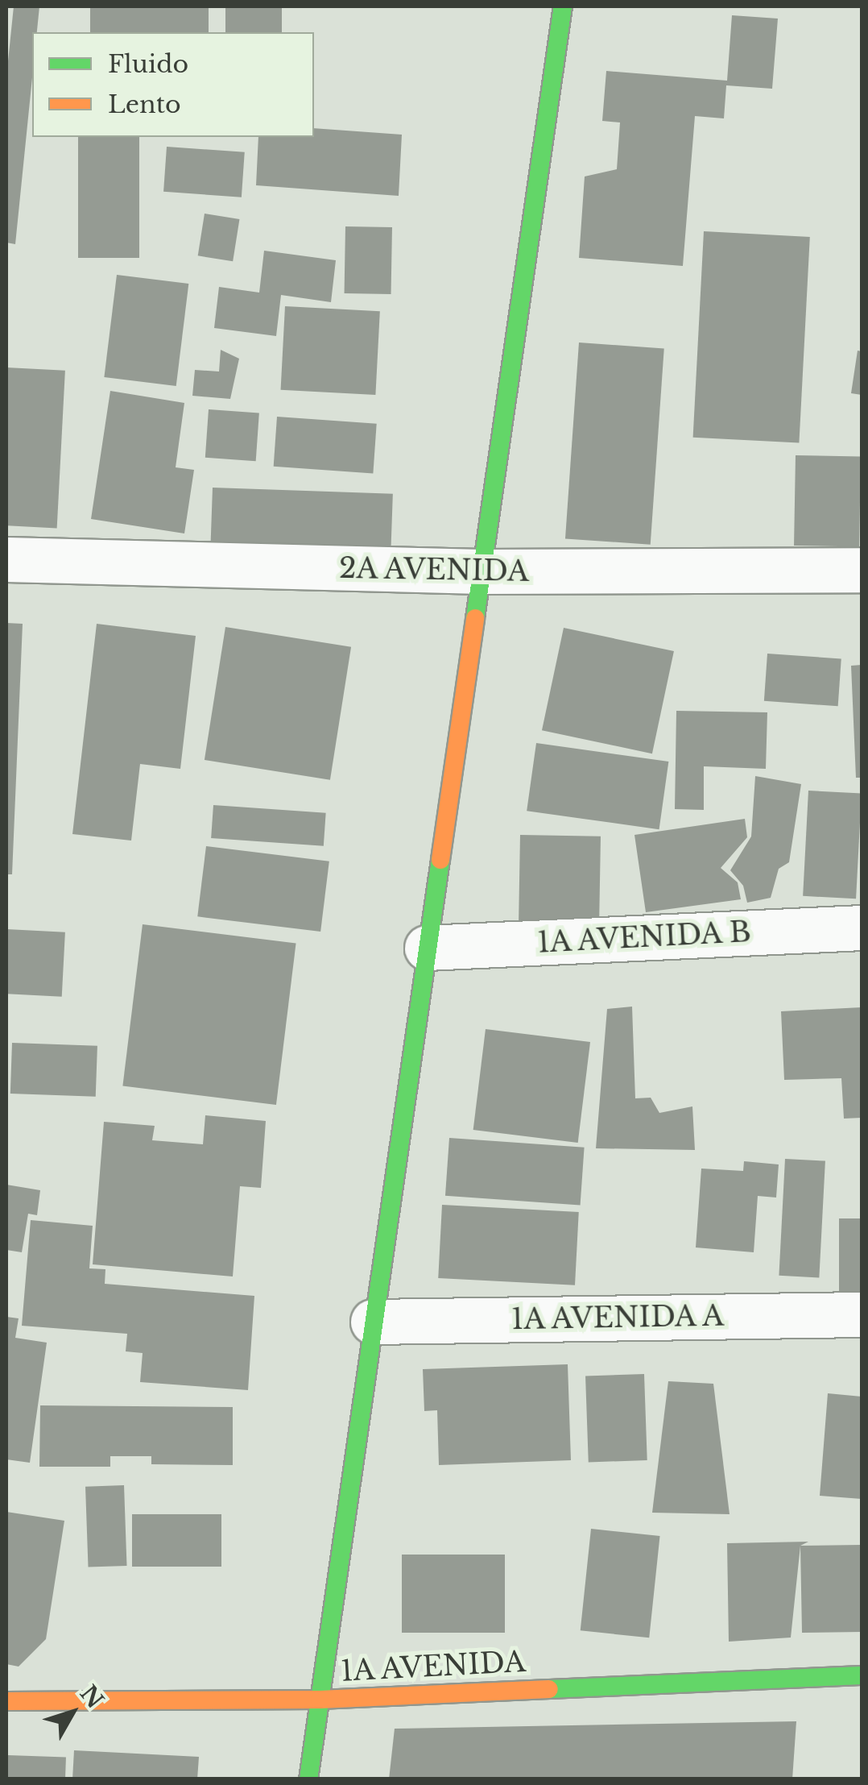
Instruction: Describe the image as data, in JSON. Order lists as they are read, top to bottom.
{
  "streets": {
    "main road": ["1A AVENIDA"],
    "street": ["2A AVENIDA", "1A AVENIDA B", "1A AVENIDA A"]
  },
  "legend": ["Fluido", "Lento"],
  "north": "top right"
}
